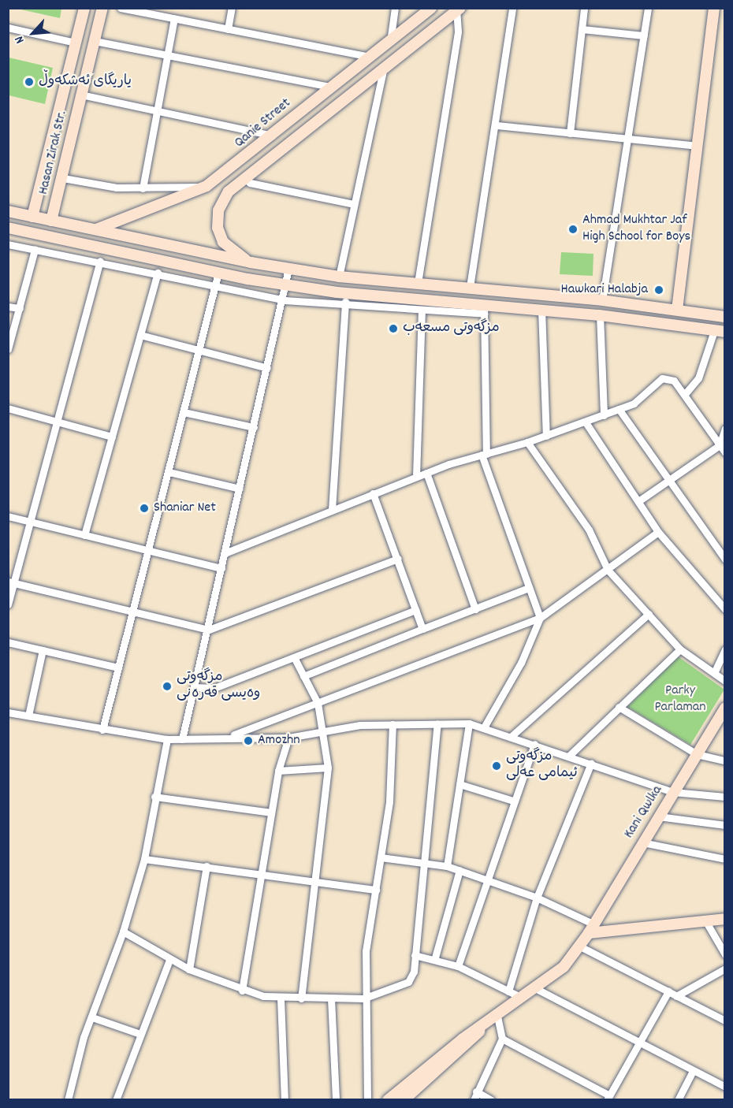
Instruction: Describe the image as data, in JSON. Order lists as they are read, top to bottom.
{
  "streets": {
    "main road": ["Qanie Street", "Hasan Zirak Str.", "Kani Qwlka"]
  },
  "parks": ["Parky Parlaman"],
  "places": [
    "یاریگای ئەشکەوڵ",
    "Ahmad Mukhtar Jaf High School for Boys",
    "Hawkari Halabja",
    "مزگەوتی مسعەب",
    "Shaniar Net",
    "مزگەوتی وەیسی قەرەنی",
    "Amozhn",
    "مزگەوتی ئیمامی عەلی"
  ],
  "north": "bottom left"
}
